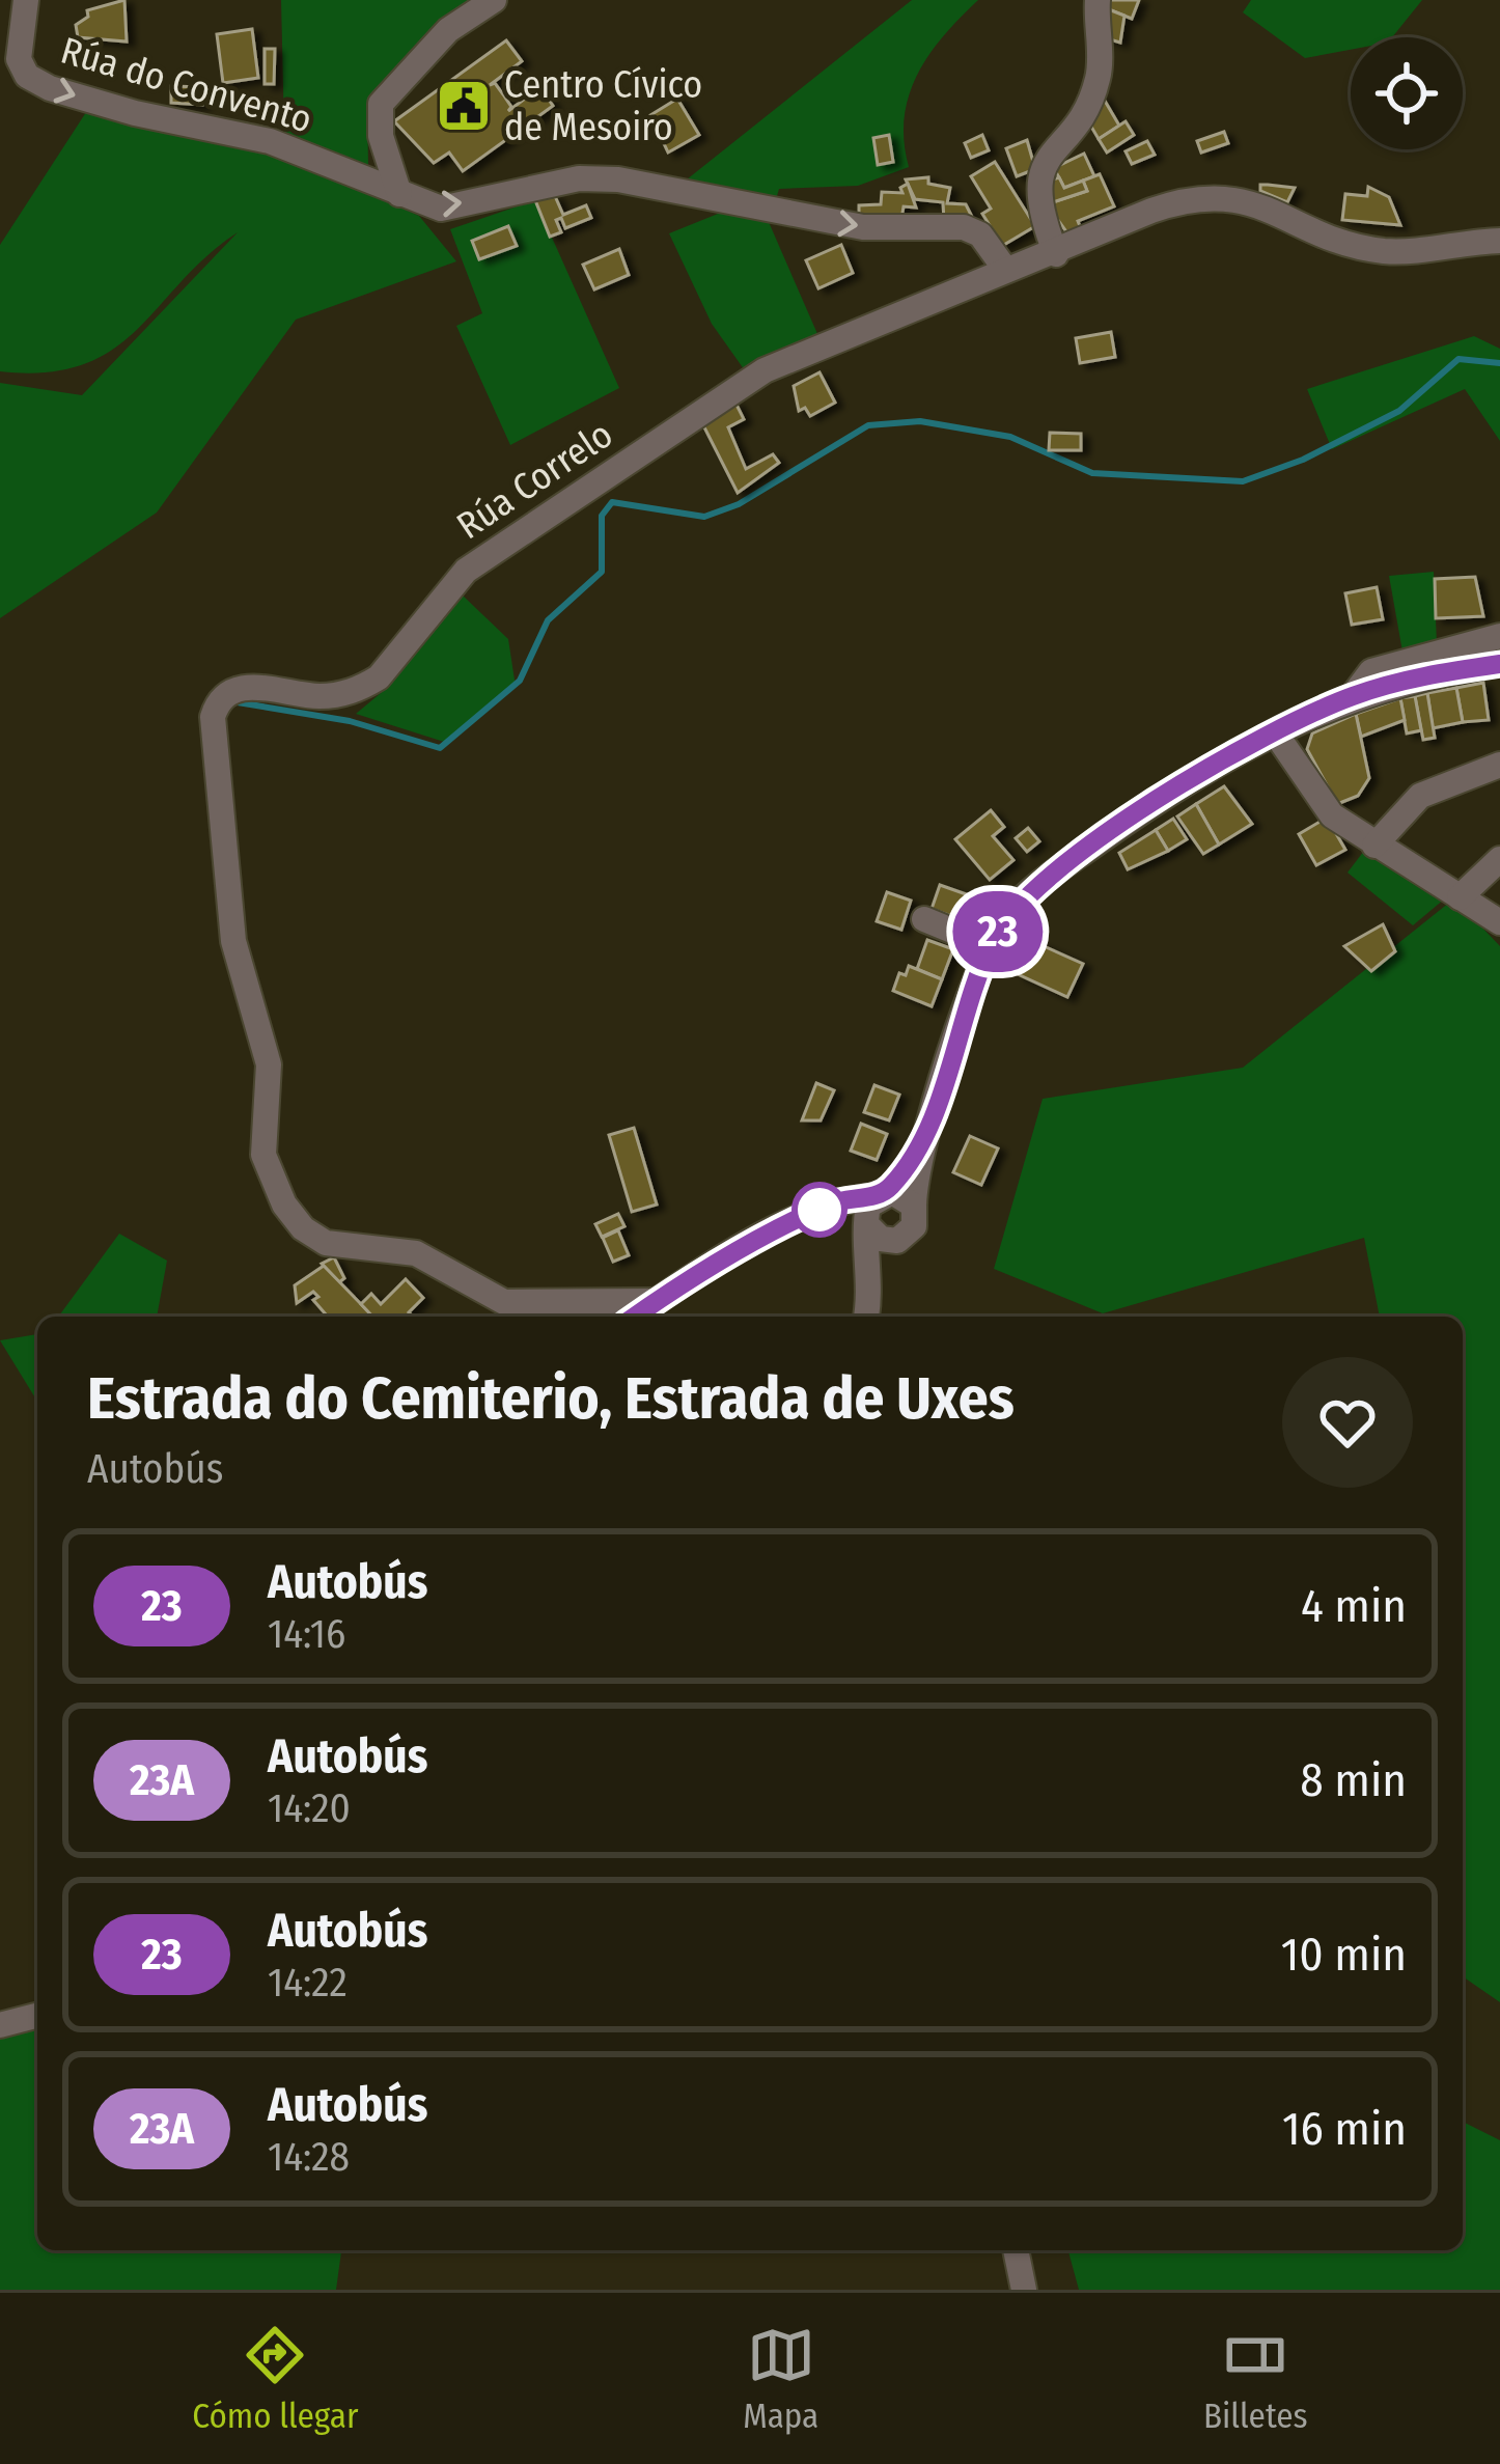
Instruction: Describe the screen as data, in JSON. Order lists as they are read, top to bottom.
{
  "streets": {
    "street": ["Rúa do Convento", "Rúa Correlo"]
  },
  "crossings": [
    ["Rúa do Convento", "Rúa Correlo"]
  ],
  "one_way": ["Rúa do Convento"],
  "places": {
    "public building": ["Centro Cívico de Mesoiro"]
  },
  "lines": ["bus line 23"],
  "page": {
    "on_map": "23",
    "heading": ["Estrada do Cemiterio, Estrada de Uxes", "Autobús"],
    "list": [
      {
        "mark": "23",
        "name": "Autobús",
        "note": "14:16",
        "value": "4 min"
      },
      {
        "mark": "23A",
        "name": "Autobús",
        "note": "14:20",
        "value": "8 min"
      },
      {
        "mark": "23",
        "name": "Autobús",
        "note": "14:22",
        "value": "10 min"
      },
      {
        "mark": "23A",
        "name": "Autobús",
        "note": "14:28",
        "value": "16 min"
      }
    ],
    "tabs": ["Cómo llegar", "Mapa", "Billetes"]
  }
}
